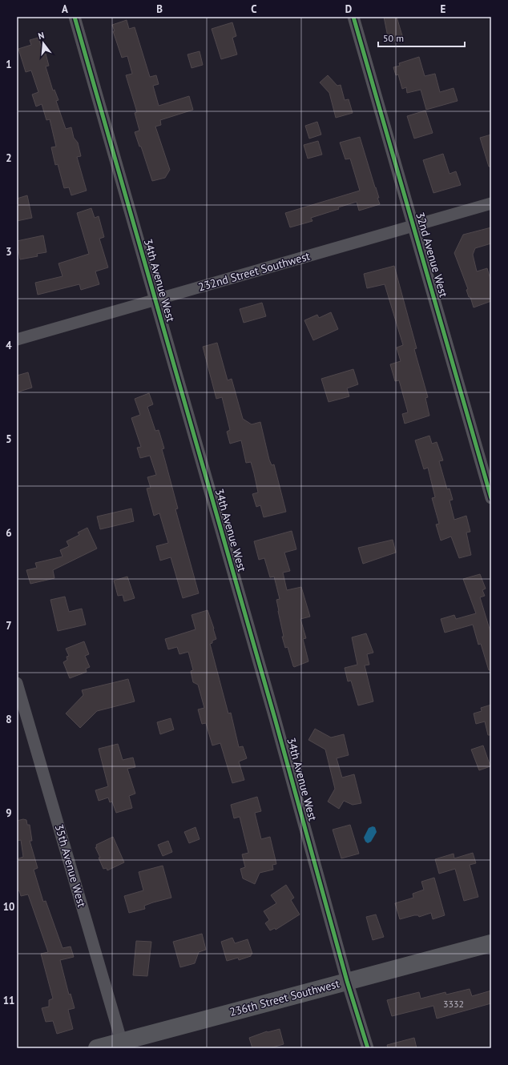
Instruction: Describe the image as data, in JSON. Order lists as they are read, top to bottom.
{
  "streets": {
    "street": [
      "32nd Avenue West",
      "232nd Street Southwest",
      "34th Avenue West",
      "35th Avenue West",
      "236th Street Southwest"
    ]
  },
  "crossings": [
    ["32nd Avenue West", "232nd Street Southwest"],
    ["232nd Street Southwest", "34th Avenue West"],
    ["34th Avenue West", "236th Street Southwest"],
    ["35th Avenue West", "236th Street Southwest"]
  ],
  "house_numbers": ["3332"],
  "scale_bar": "50 m",
  "north": "top",
  "grid": {
    "columns": [
      "A",
      "B",
      "C",
      "D",
      "E"
    ],
    "rows": [
      "1",
      "2",
      "3",
      "4",
      "5",
      "6",
      "7",
      "8",
      "9",
      "10",
      "11"
    ]
  }
}
